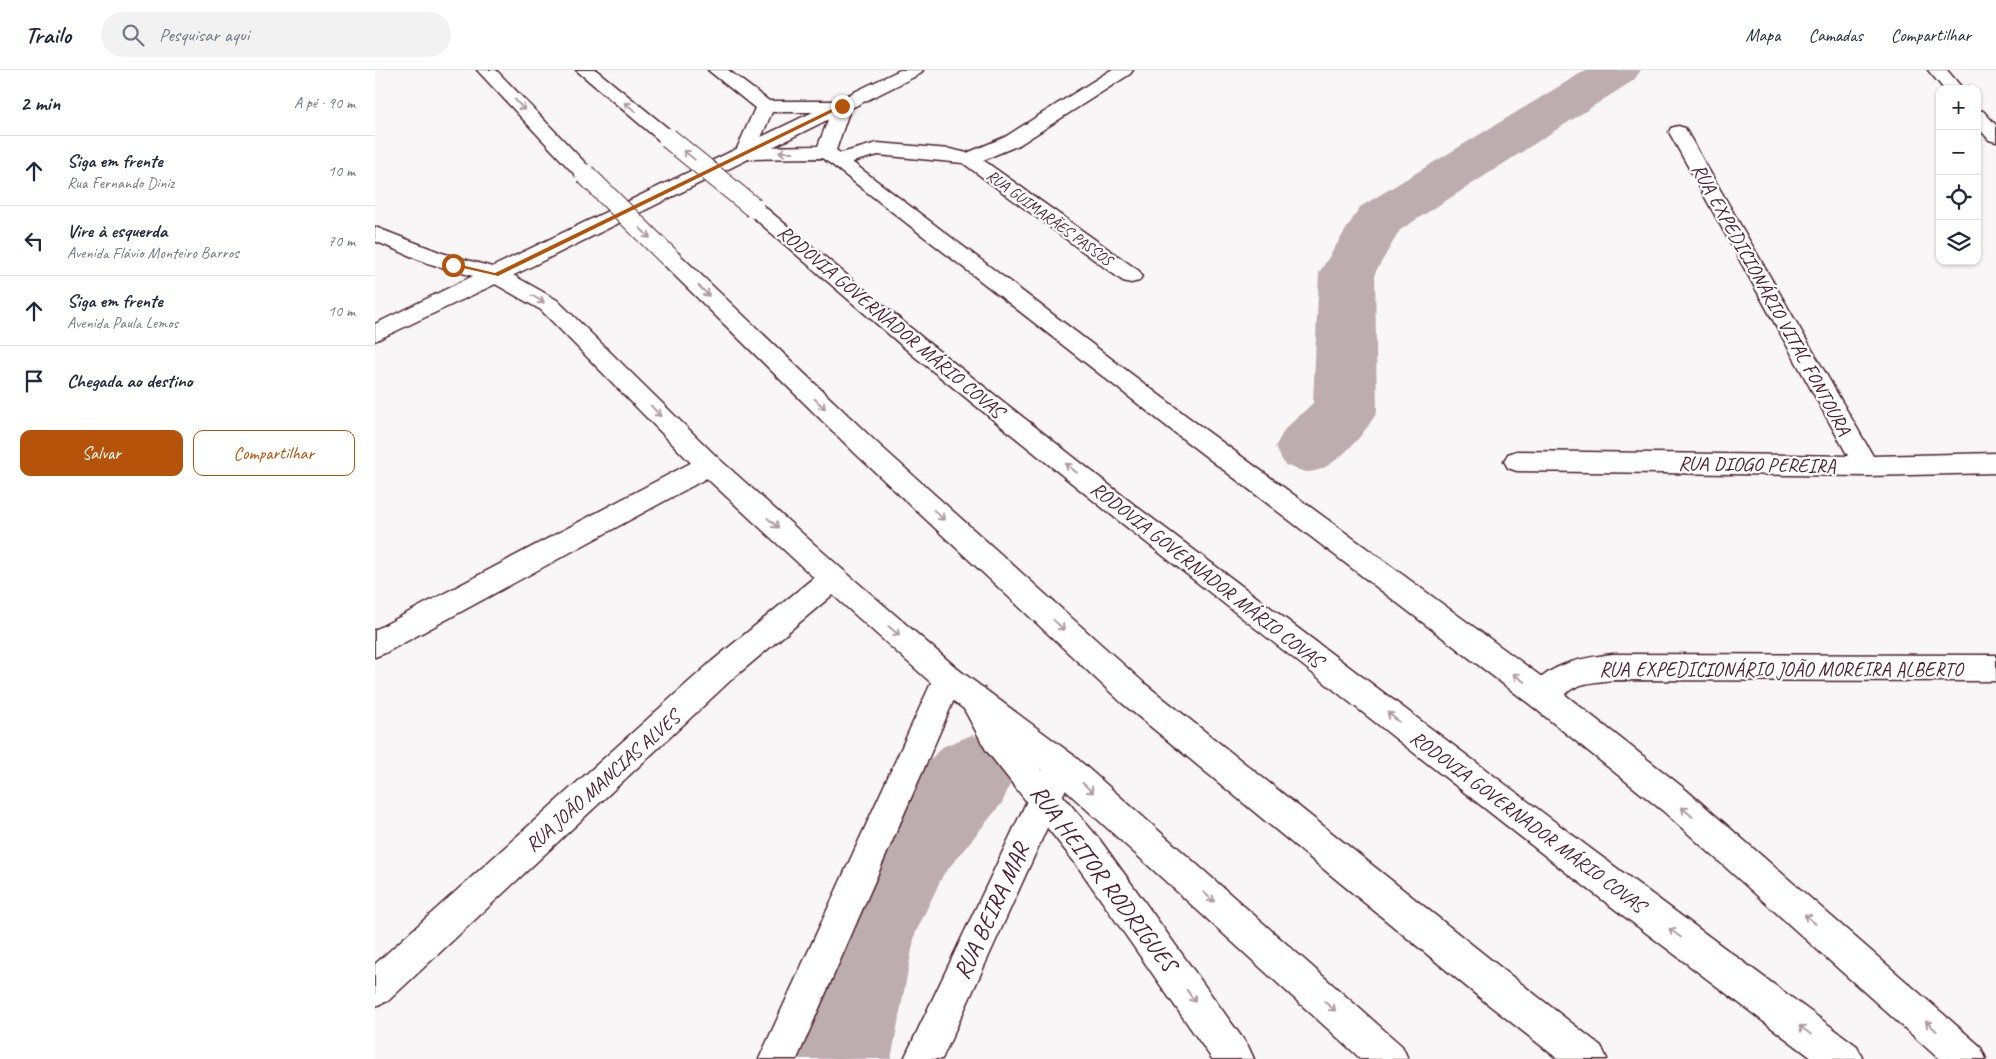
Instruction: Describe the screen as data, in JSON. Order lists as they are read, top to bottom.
{
  "streets": {
    "main road": [
      "RUA GUIMARÃES PASSOS",
      "RUA EXPEDICIONÁRIO VITAL FONTOURA",
      "RODOVIA GOVERNADOR MÁRIO COVAS",
      "RUA DIOGO PEREIRA",
      "RUA EXPEDICIONÁRIO JOÃO MOREIRA ALBERTO",
      "RUA JOÃO MANCIAS ALVES",
      "RUA HEITOR RODRIGUES",
      "RUA BEIRA MAR"
    ]
  },
  "crossings": [
    ["RUA EXPEDICIONÁRIO VITAL FONTOURA", "RUA DIOGO PEREIRA"],
    ["RUA JOÃO MANCIAS ALVES", "RUA HEITOR RODRIGUES"],
    ["RUA HEITOR RODRIGUES", "RUA BEIRA MAR"]
  ],
  "page": {
    "header": "Trailo",
    "search": "Pesquisar aqui",
    "nav": ["Mapa", "Camadas", "Compartilhar"],
    "heading": ["2 min", "A pé · 90 m"],
    "map_buttons": ["+", "−"],
    "list": [
      ["Siga em frente", "Rua Fernando Diniz", "10 m"],
      ["Vire à esquerda", "Avenida Flávio Monteiro Barros", "70 m"],
      ["Siga em frente", "Avenida Paula Lemos", "10 m"],
      "Chegada ao destino"
    ],
    "buttons": ["Salvar", "Compartilhar"]
  }
}
